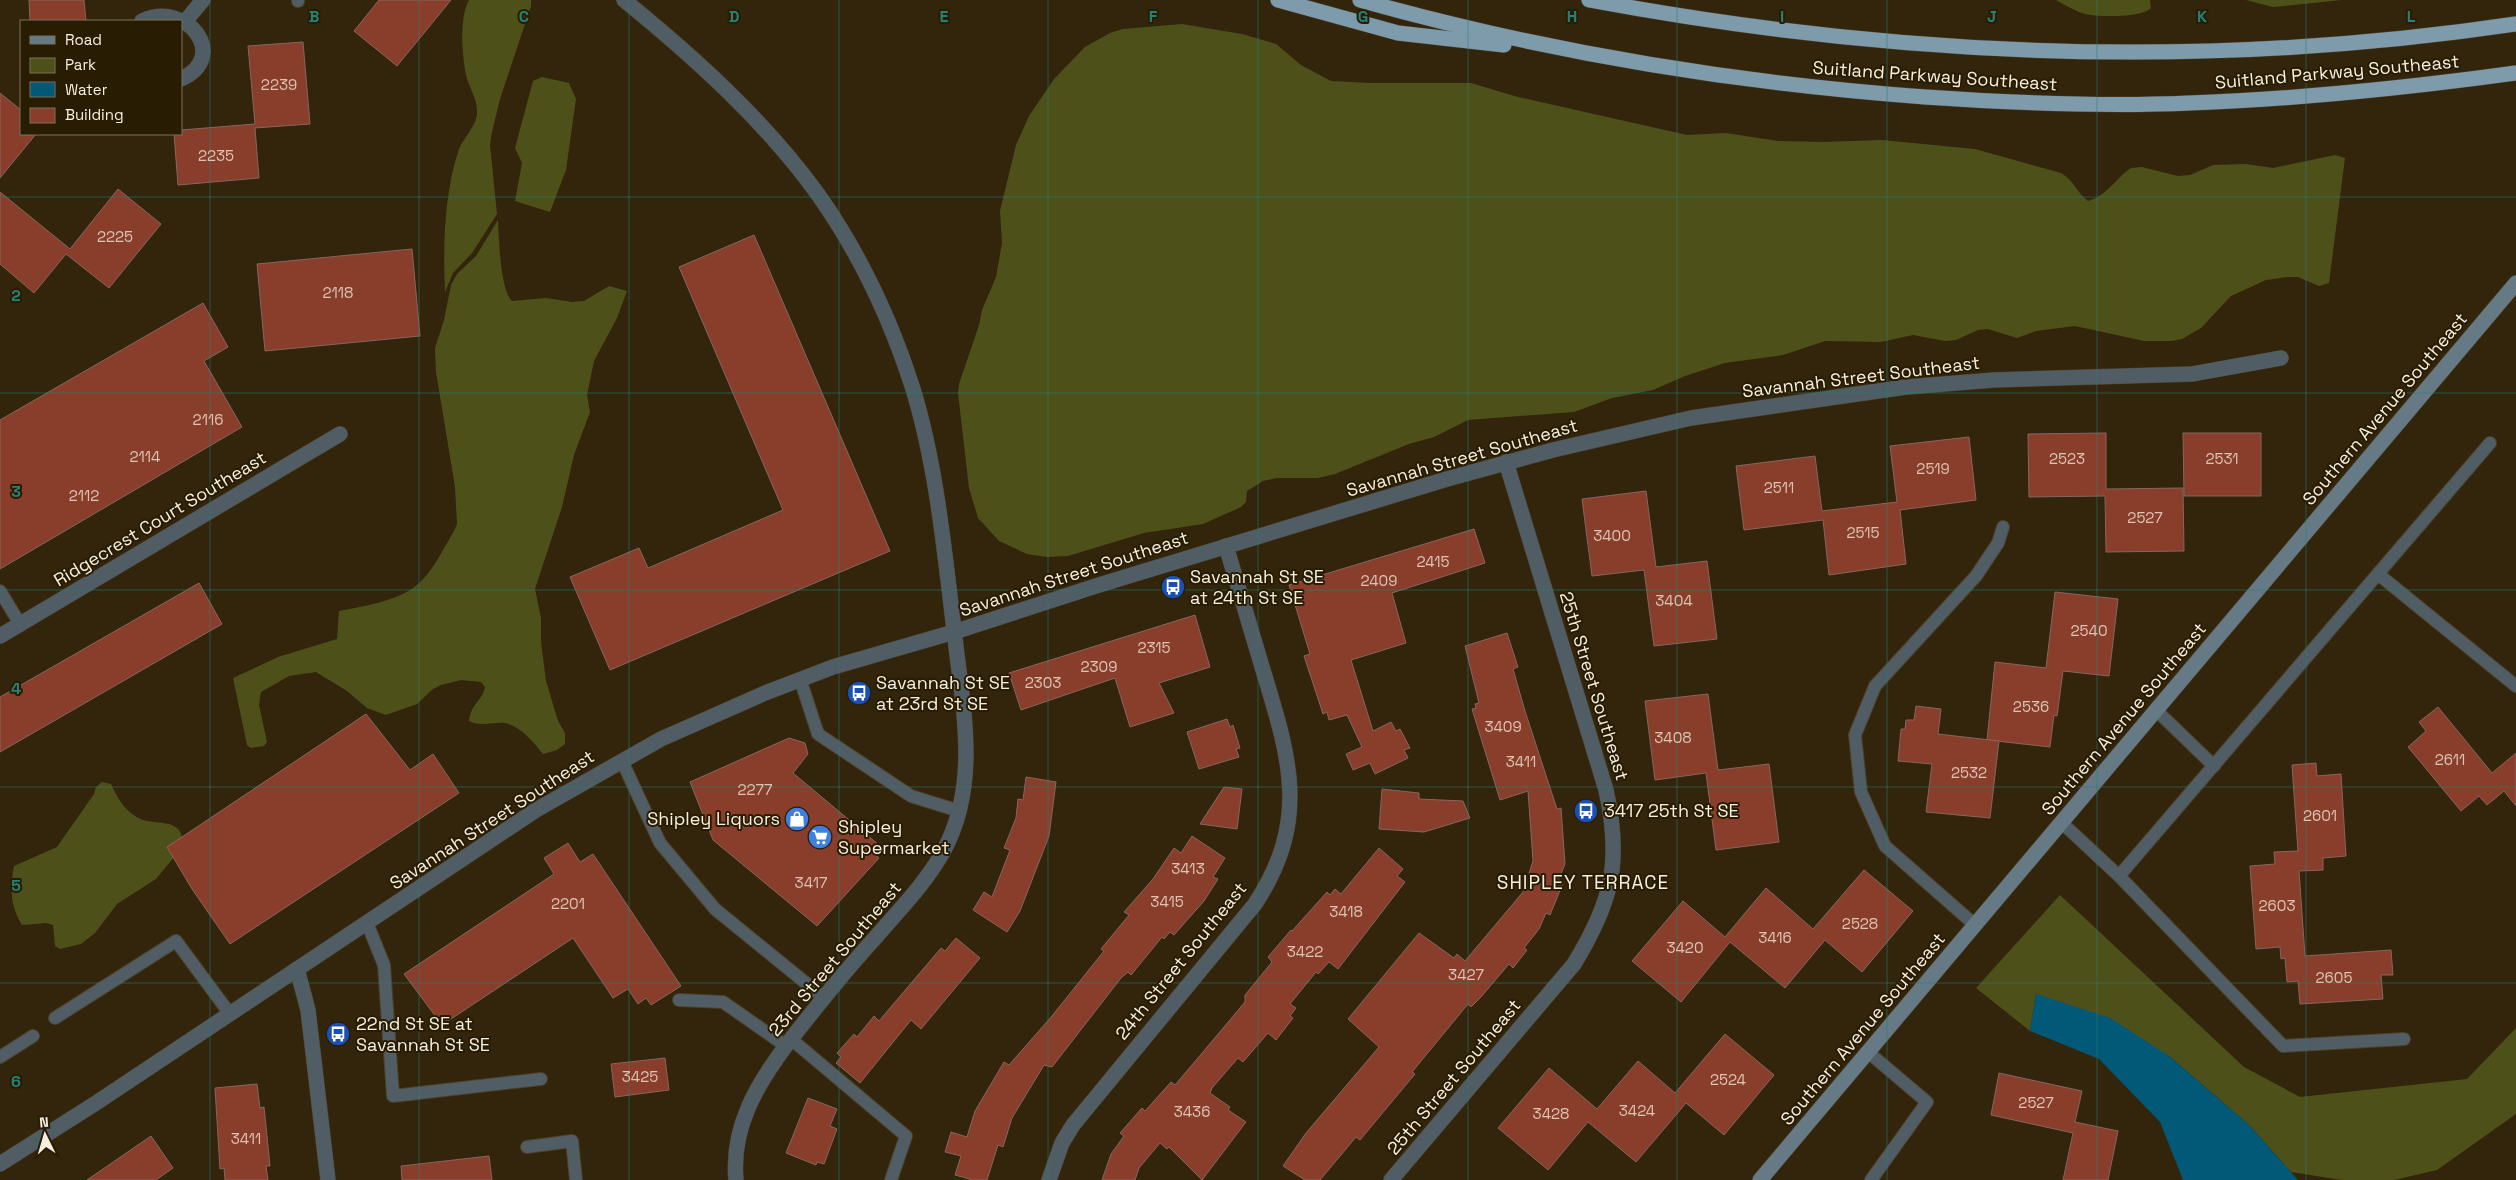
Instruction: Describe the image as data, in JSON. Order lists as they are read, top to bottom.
{
  "streets": {
    "highway": ["Suitland Parkway Southeast"],
    "main road": ["Southern Avenue Southeast"],
    "street": [
      "Savannah Street Southeast",
      "Ridgecrest Court Southeast",
      "25th Street Southeast",
      "23rd Street Southeast",
      "24th Street Southeast"
    ]
  },
  "crossings": [
    ["Savannah Street Southeast", "25th Street Southeast"],
    ["Savannah Street Southeast", "23rd Street Southeast"],
    ["Savannah Street Southeast", "24th Street Southeast"]
  ],
  "districts": ["SHIPLEY TERRACE"],
  "places": {
    "bus stop": [
      "Savannah St SE at 24th St SE",
      "Savannah St SE at 23rd St SE",
      "3417 25th St SE",
      "22nd St SE at Savannah St SE"
    ],
    "shop": ["Shipley Liquors"],
    "supermarket": ["Shipley Supermarket"]
  },
  "house_numbers": [
    "2239",
    "2235",
    "2225",
    "2118",
    "2116",
    "2114",
    "2523",
    "2531",
    "2519",
    "2511",
    "2112",
    "2527",
    "2515",
    "3400",
    "2415",
    "2409",
    "3404",
    "2540",
    "2315",
    "2309",
    "2303",
    "2536",
    "3409",
    "3408",
    "2611",
    "3411",
    "2532",
    "2277",
    "2601",
    "3413",
    "3417",
    "3415",
    "2201",
    "2603",
    "3418",
    "2528",
    "3416",
    "3420",
    "3422",
    "3427",
    "2605",
    "3425",
    "2524",
    "2527",
    "3424",
    "3436",
    "3428",
    "3411"
  ],
  "legend": [
    "Road",
    "Park",
    "Water",
    "Building"
  ],
  "north": "top",
  "grid": {
    "columns": [
      "B",
      "C",
      "D",
      "E",
      "F",
      "G",
      "H",
      "I",
      "J",
      "K",
      "L"
    ],
    "rows": [
      "2",
      "3",
      "4",
      "5",
      "6"
    ]
  }
}
